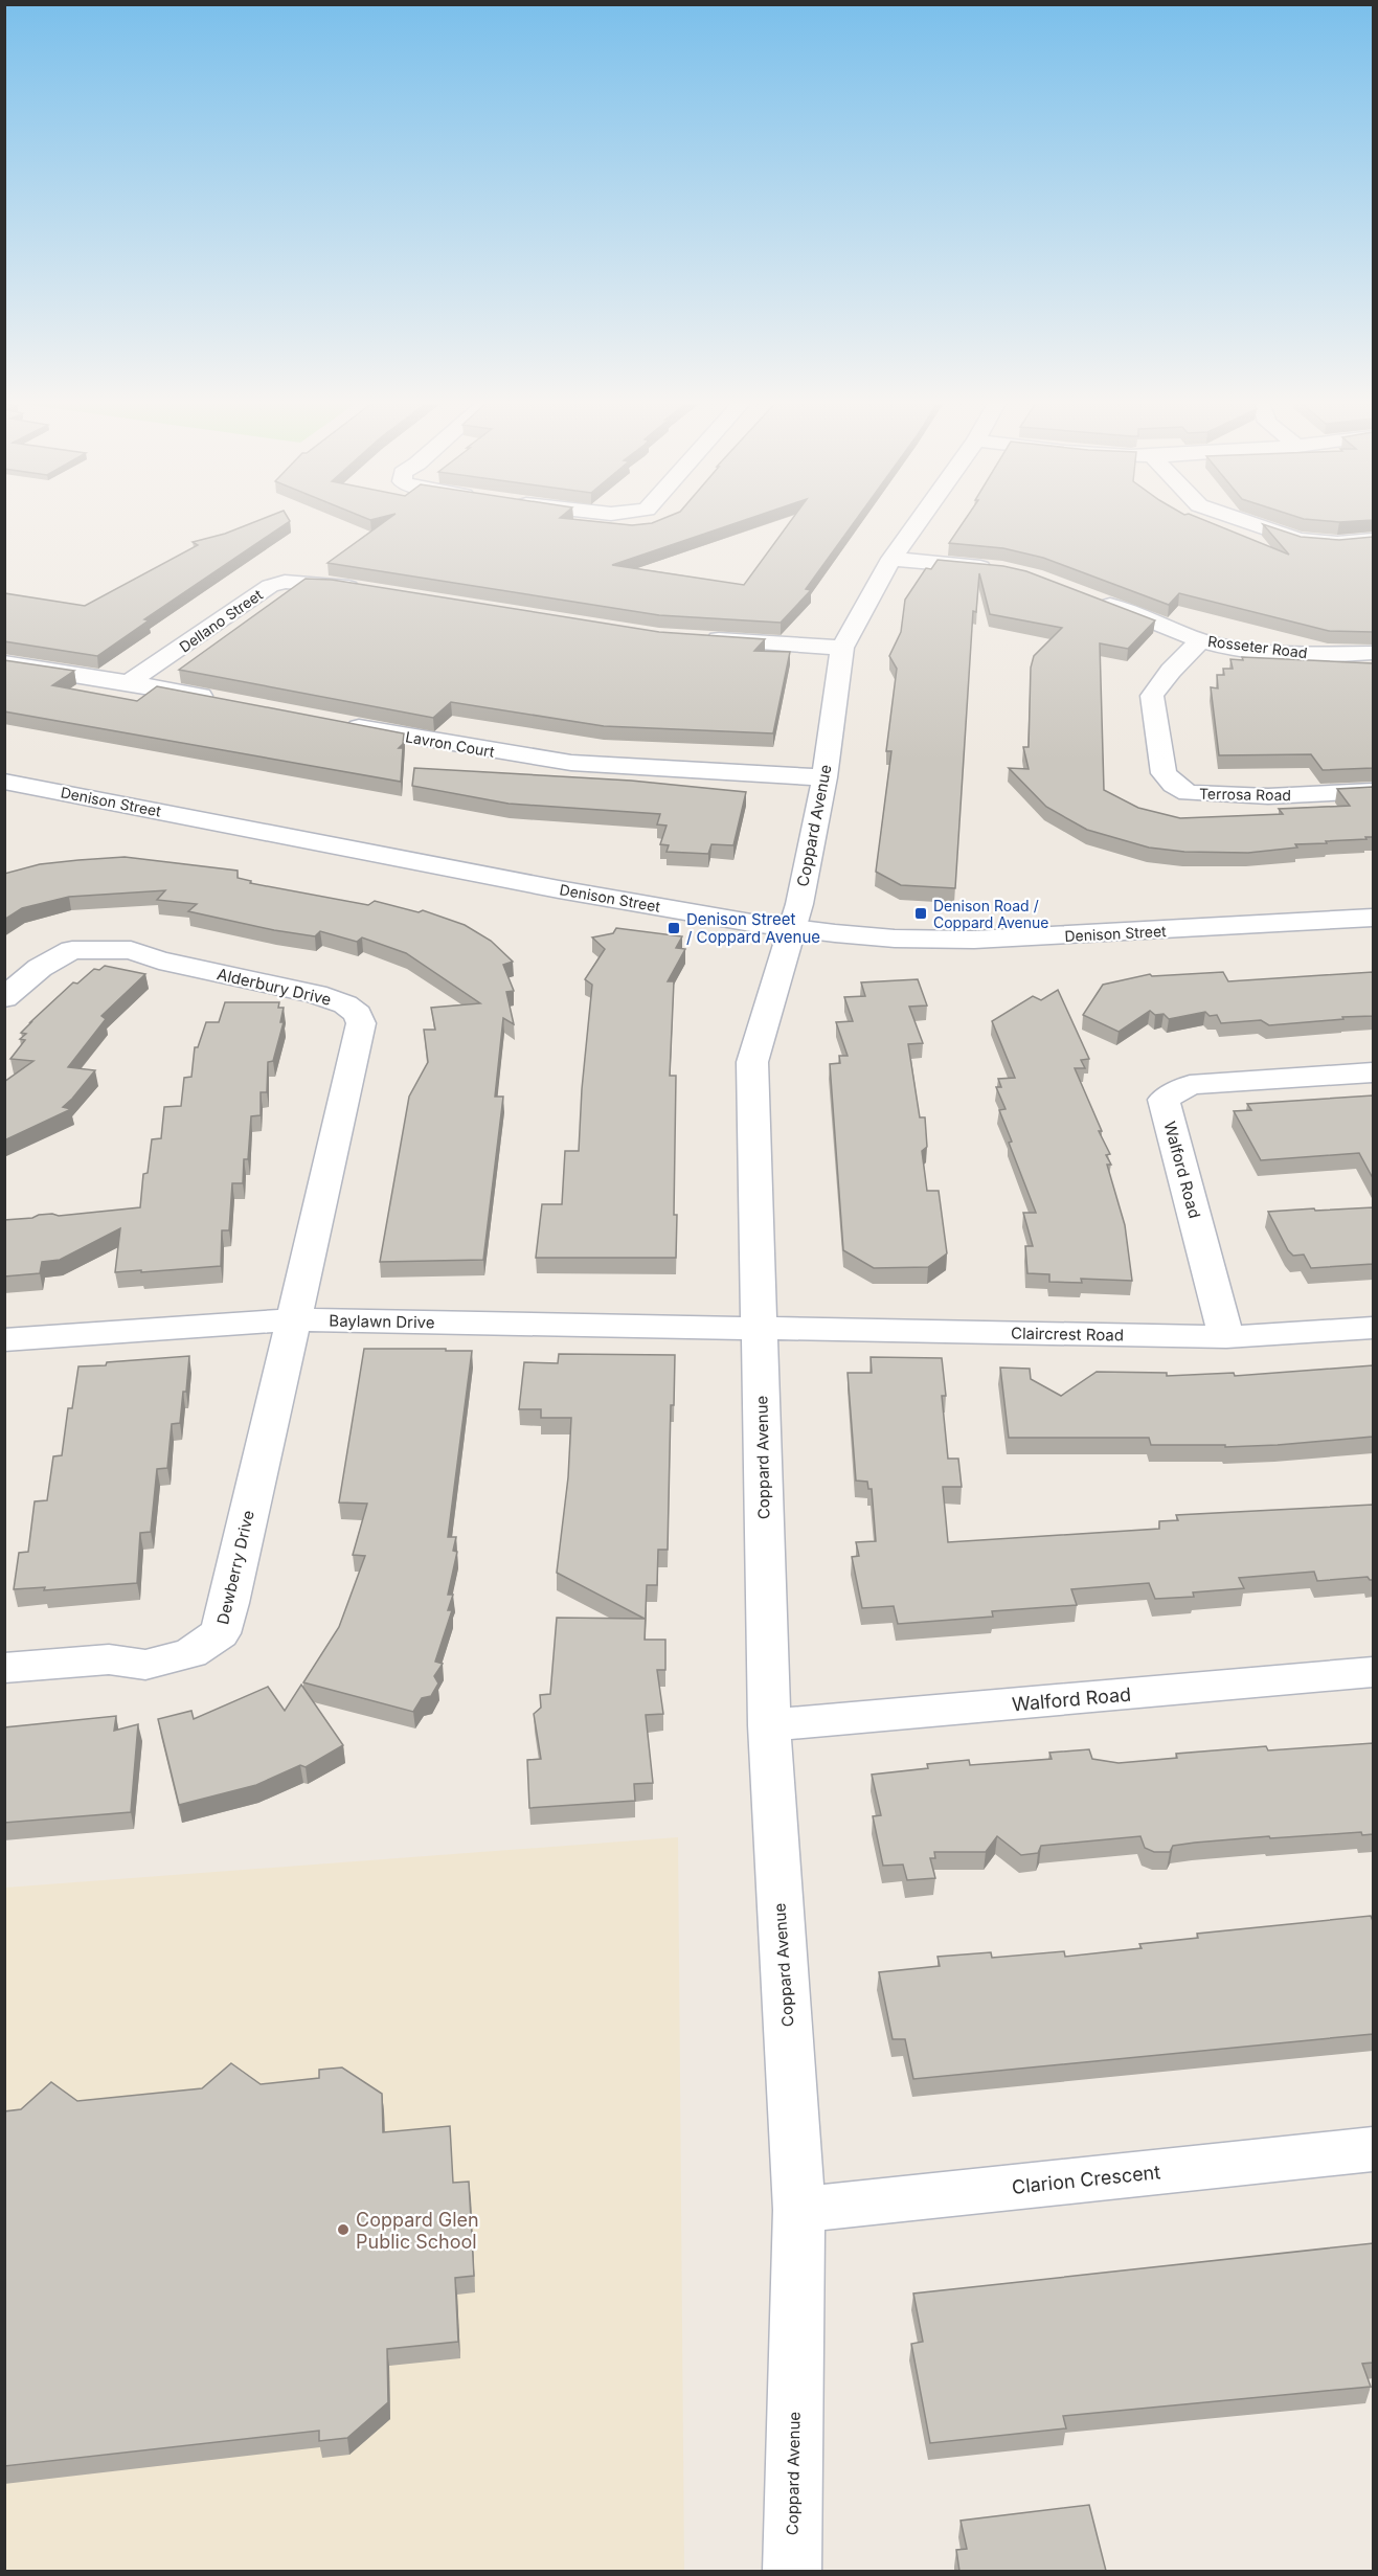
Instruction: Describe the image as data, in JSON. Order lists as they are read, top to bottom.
{
  "streets": {
    "street": [
      "Dellano Street",
      "Rosseter Road",
      "Lavron Court",
      "Terrosa Road",
      "Denison Street",
      "Coppard Avenue",
      "Alderbury Drive",
      "Walford Road",
      "Baylawn Drive",
      "Claircrest Road",
      "Dewberry Drive",
      "Clarion Crescent"
    ]
  },
  "crossings": [
    ["Rosseter Road", "Terrosa Road"],
    ["Lavron Court", "Coppard Avenue"],
    ["Denison Street", "Coppard Avenue"],
    ["Coppard Avenue", "Walford Road"],
    ["Coppard Avenue", "Baylawn Drive"],
    ["Coppard Avenue", "Claircrest Road"],
    ["Coppard Avenue", "Clarion Crescent"],
    ["Alderbury Drive", "Baylawn Drive"],
    ["Alderbury Drive", "Dewberry Drive"],
    ["Walford Road", "Claircrest Road"],
    ["Baylawn Drive", "Claircrest Road"],
    ["Baylawn Drive", "Dewberry Drive"]
  ],
  "places": {
    "transit": ["Denison Road / Coppard Avenue", "Denison Street / Coppard Avenue"],
    "other": ["Coppard Glen Public School"]
  }
}
